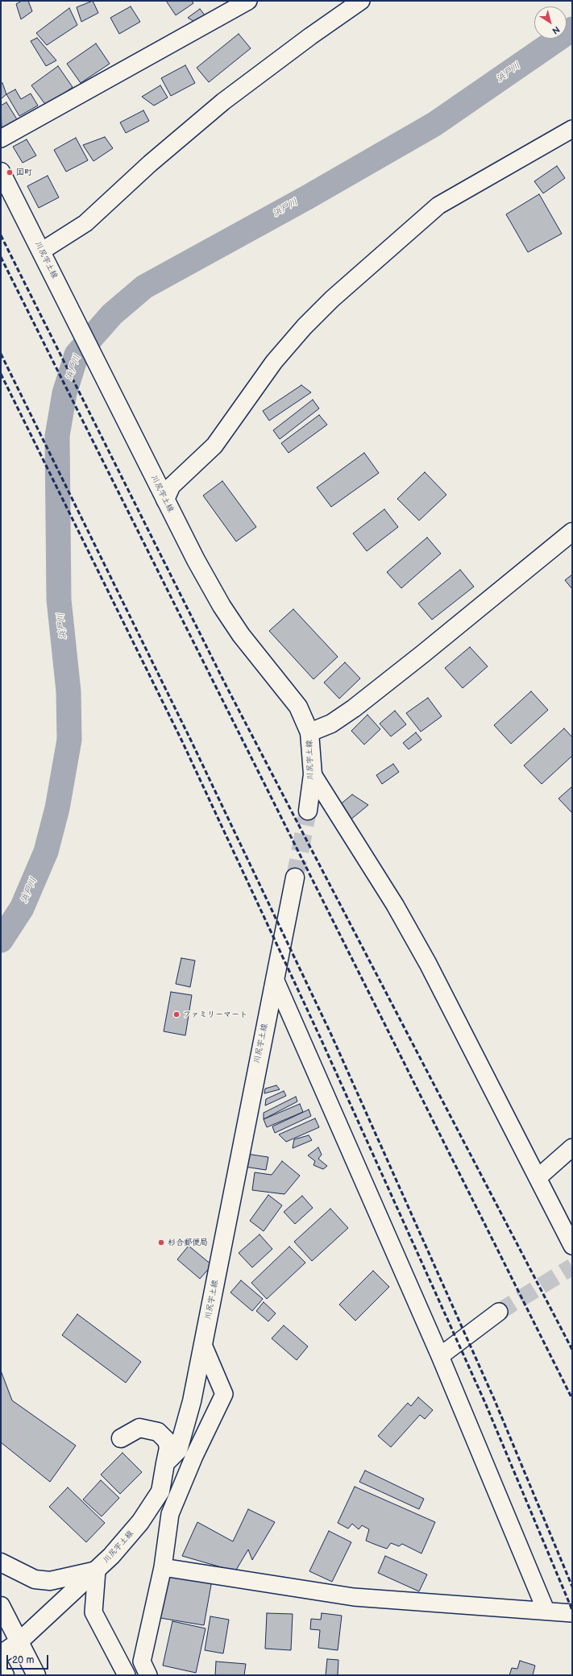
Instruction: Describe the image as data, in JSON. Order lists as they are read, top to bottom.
{
  "streets": {
    "main road": ["川尻宇土線"]
  },
  "water": ["浜戸川"],
  "places": ["国町", "ファミリーマート", "杉合郵便局"],
  "scale_bar": "20 m",
  "north": "bottom right"
}
